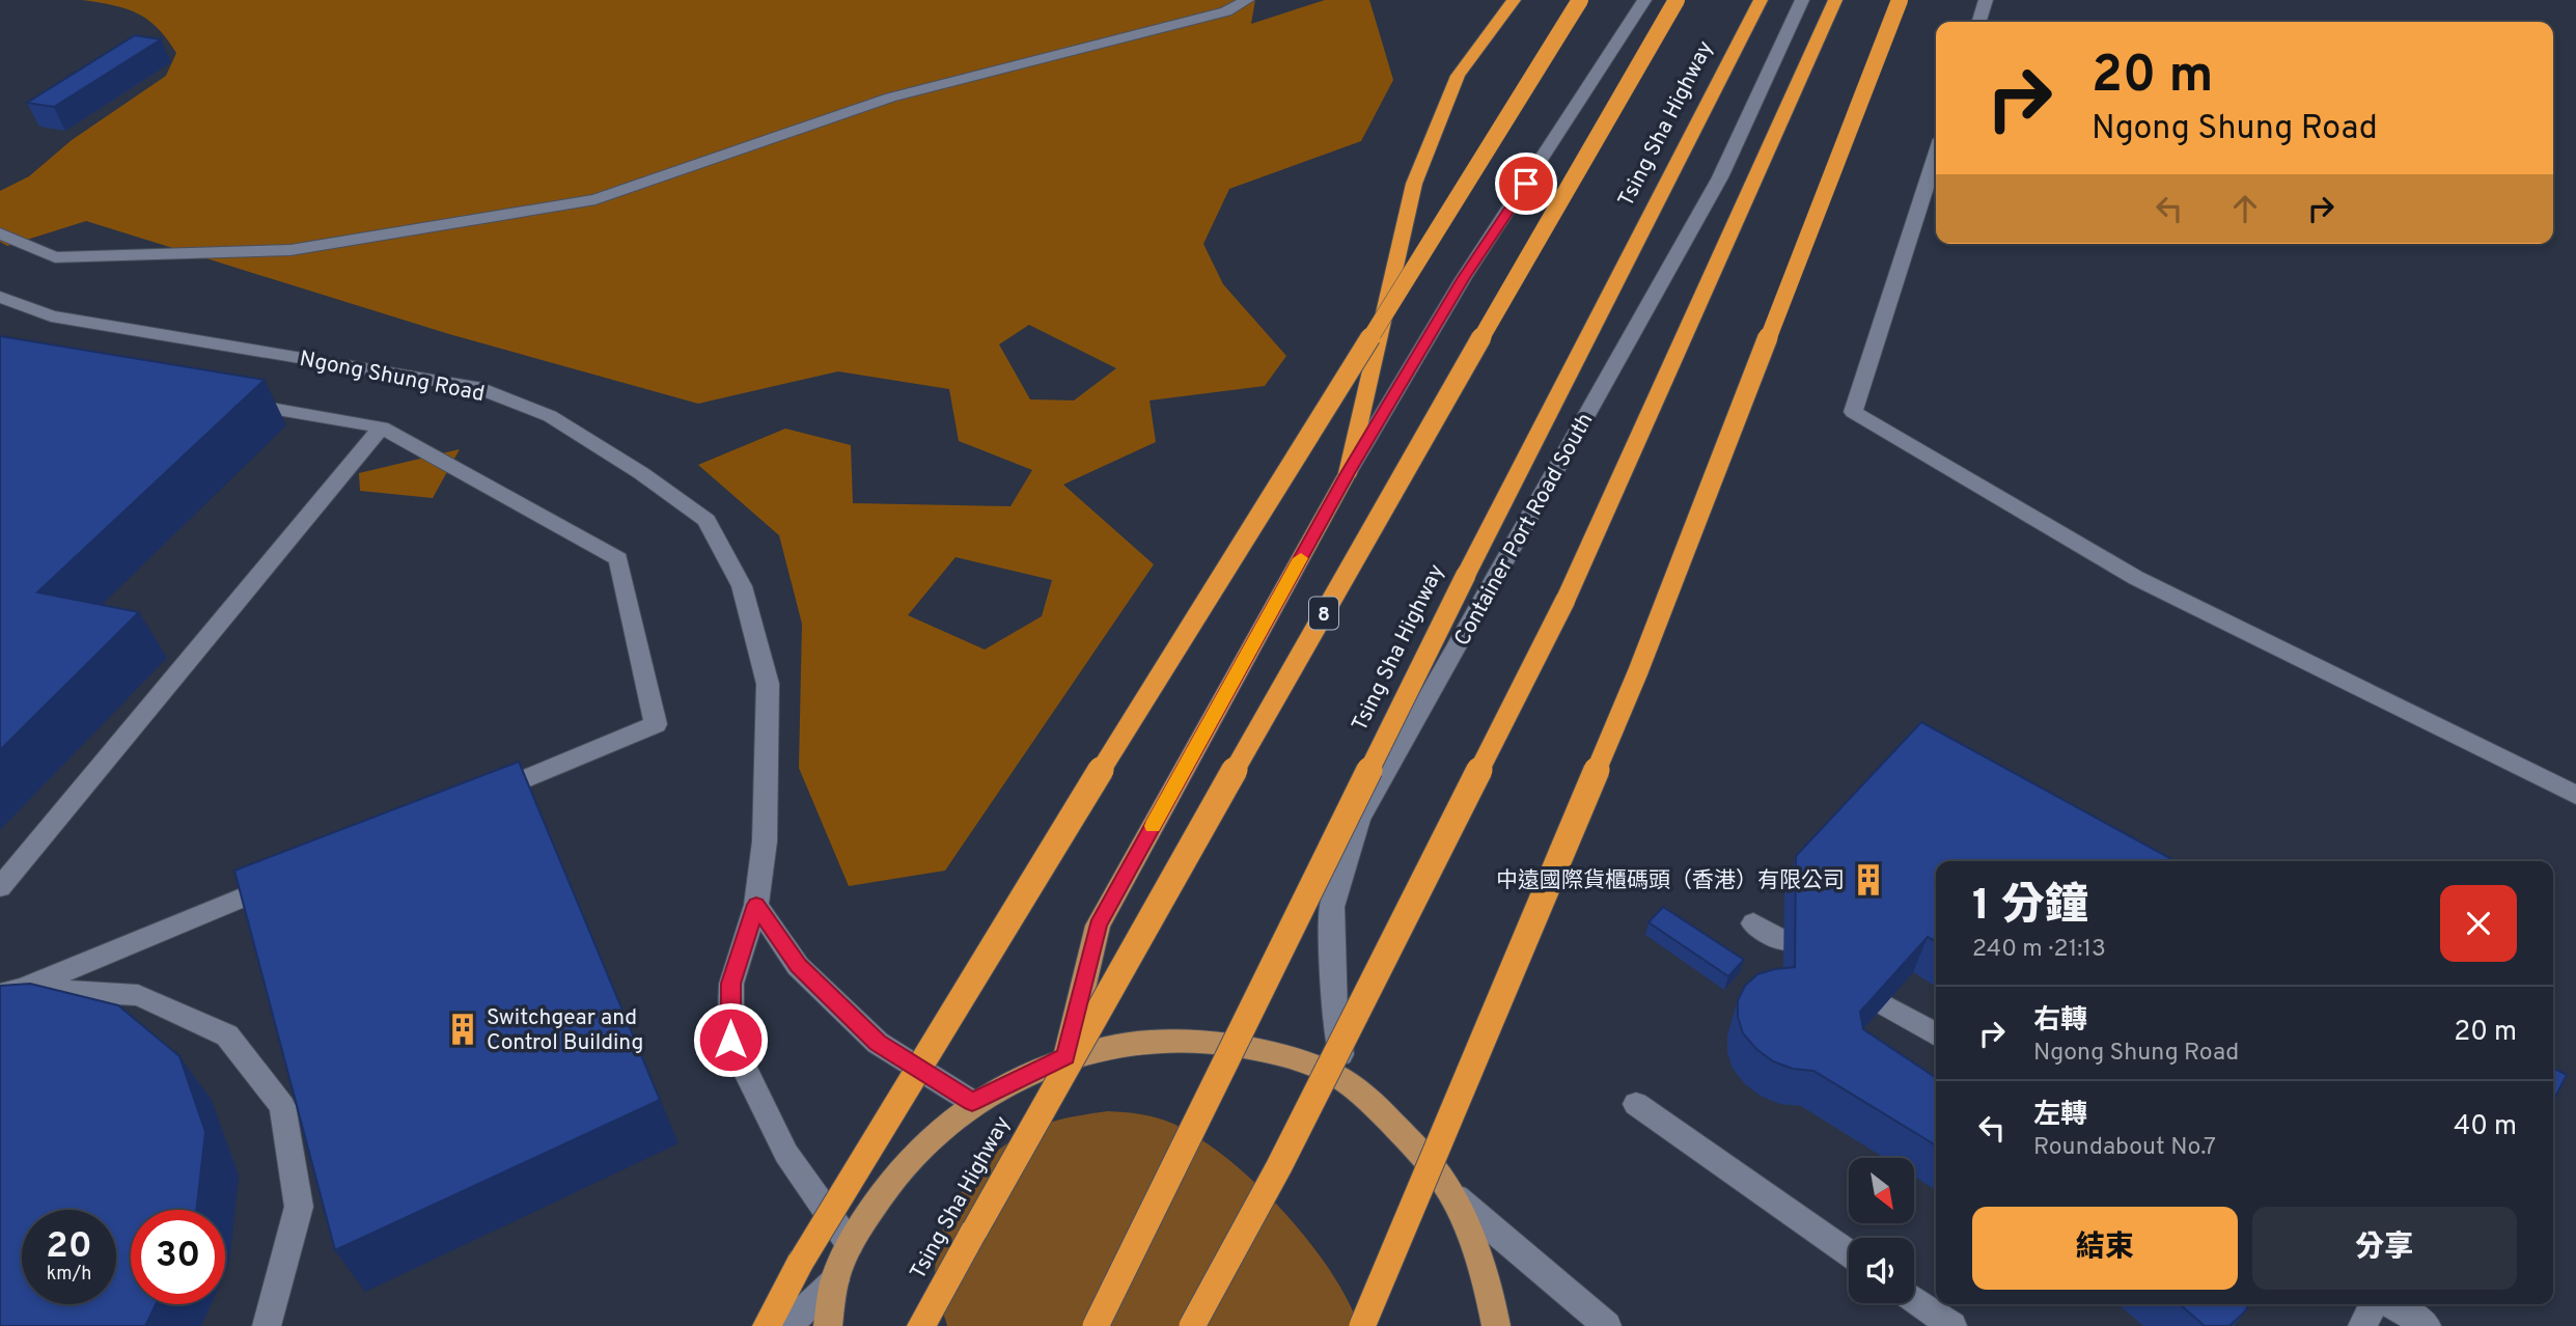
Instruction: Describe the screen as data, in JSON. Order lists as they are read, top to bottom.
{
  "streets": {
    "highway": ["Tsing Sha Highway", "8"],
    "street": ["Ngong Shung Road", "Container Port Road South"]
  },
  "places": {
    "building": ["中遠國際貨櫃碼頭（香港）有限公司", "Switchgear and Control Building"]
  },
  "north": "bottom right",
  "page": {
    "turn": ["20 m", "Ngong Shung Road"],
    "heading": ["1 分鐘", "240 m · 21:13"],
    "list": [
      {
        "name": "右轉",
        "note": "Ngong Shung Road",
        "value": "20 m"
      },
      {
        "name": "左轉",
        "note": "Roundabout No.7",
        "value": "40 m"
      }
    ],
    "buttons": ["結束", "分享"],
    "speed": "20 km/h",
    "limit": "30"
  }
}
